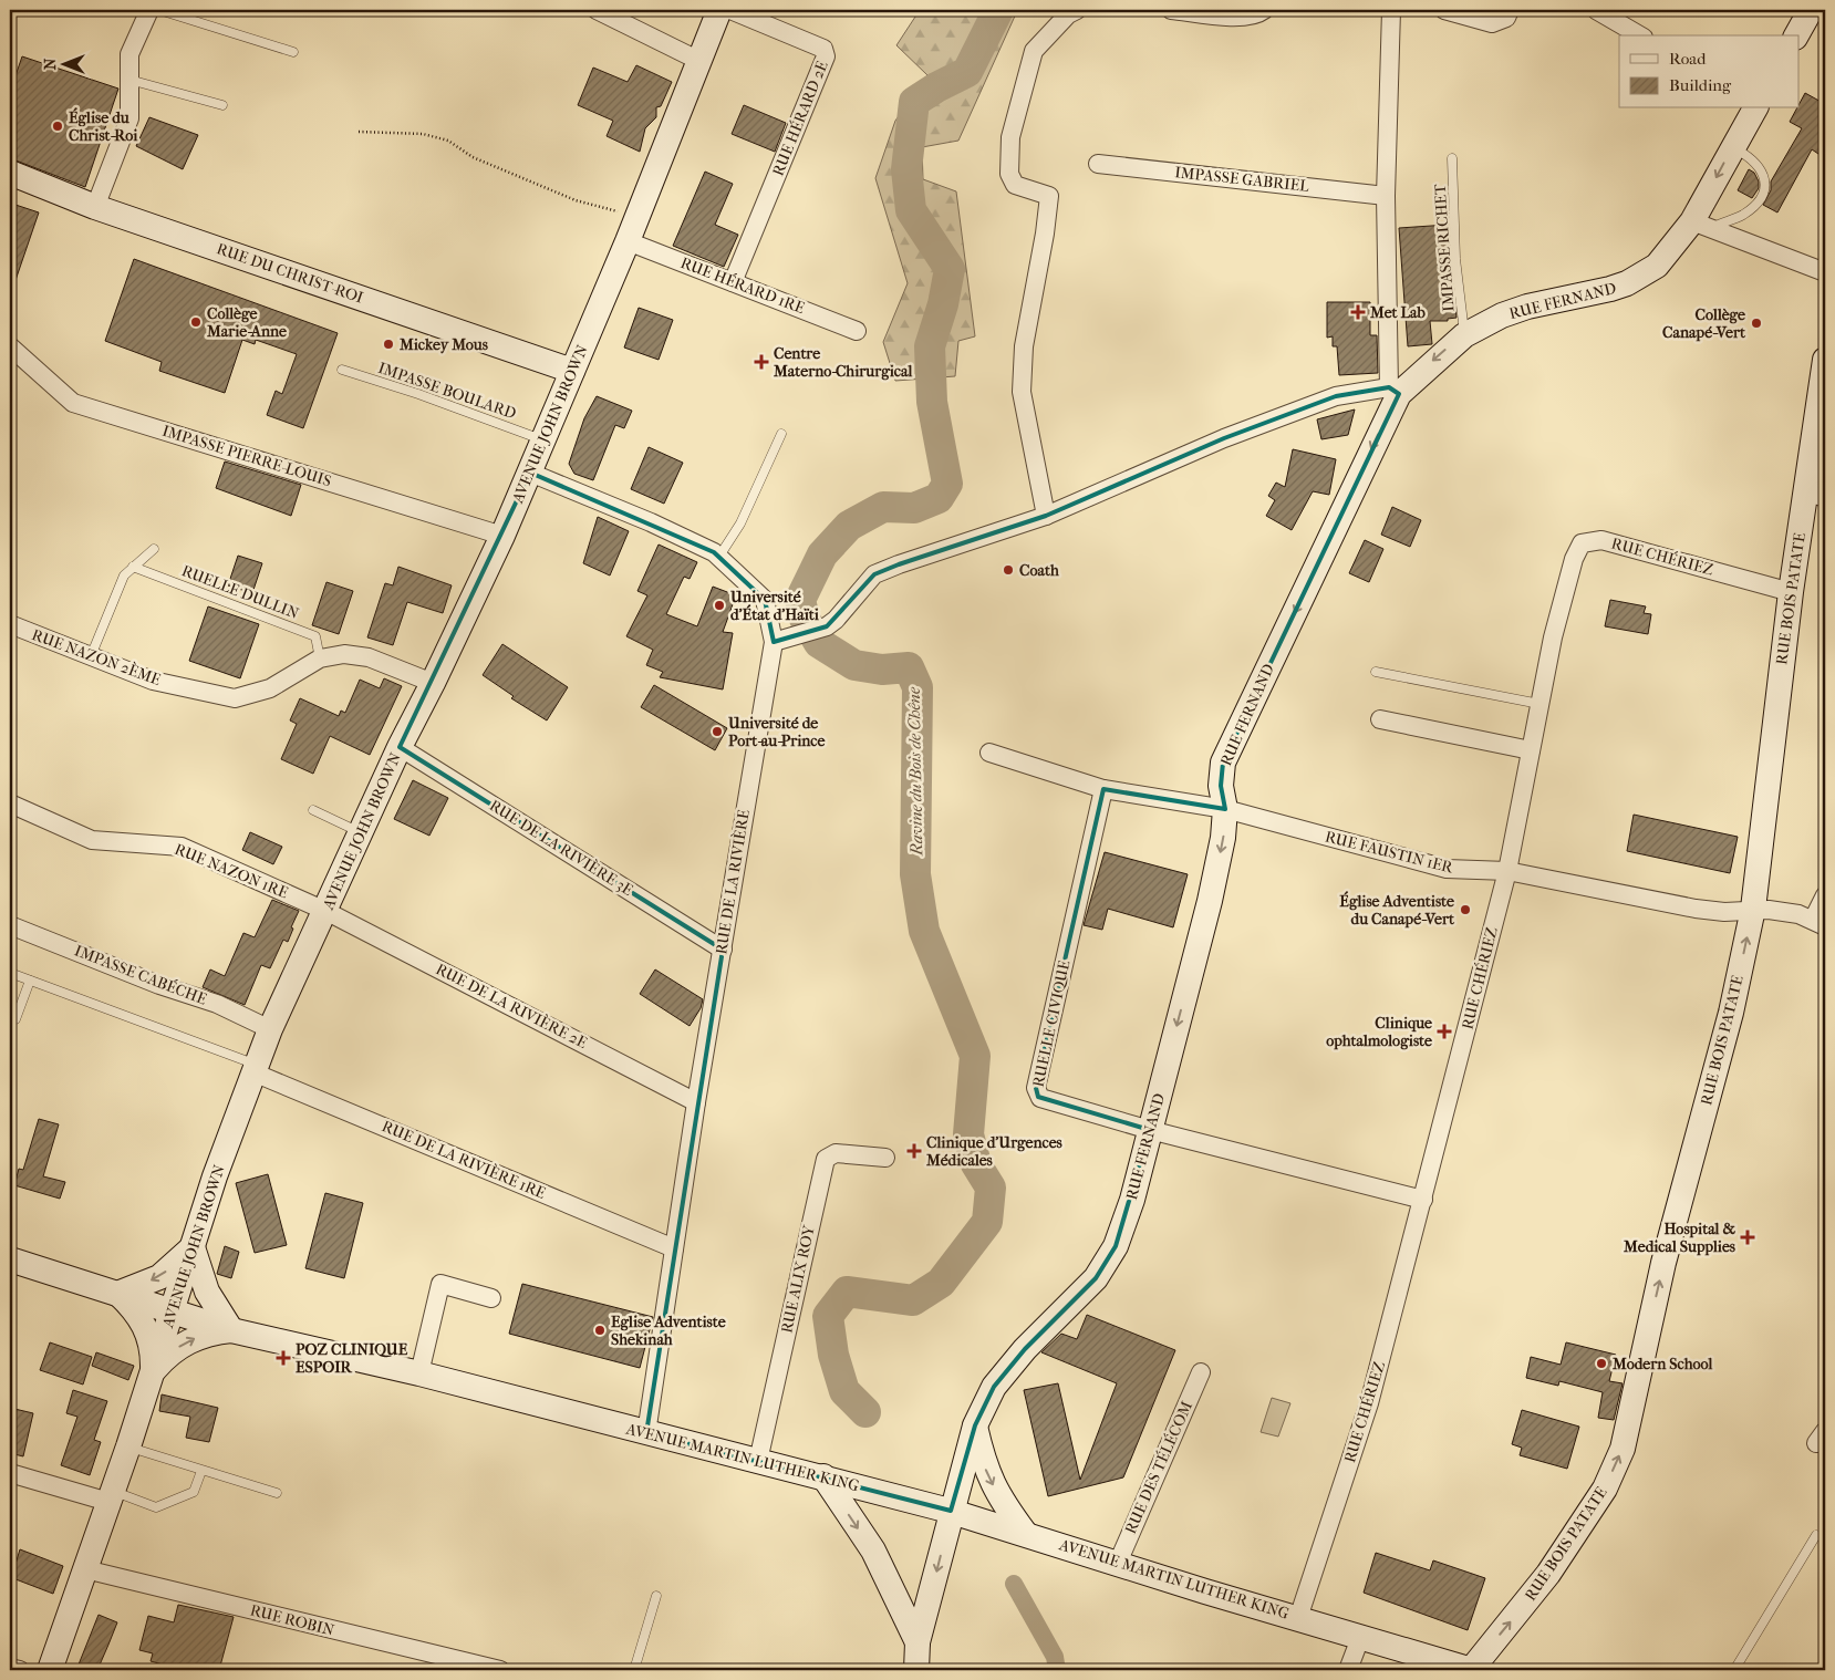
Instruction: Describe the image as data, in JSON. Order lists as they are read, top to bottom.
{
  "streets": {
    "street": [
      "RUE HÉRARD 2E",
      "IMPASSE GABRIEL",
      "RUE DU CHRIST-ROI",
      "RUE HÉRARD 1RE",
      "RUE FERNAND",
      "AVENUE JOHN BROWN",
      "IMPASSE PIERRE-LOUIS",
      "RUE CHÉRIEZ",
      "RUE BOIS PATATE",
      "RUE NAZON 2ÈME",
      "RUE DE LA RIVIÈRE 3E",
      "RUE FAUSTIN 1ER",
      "RUE NAZON 1RE",
      "RUE DE LA RIVIÈRE",
      "IMPASSE CABÉCHE",
      "RUE DE LA RIVIÈRE 2E",
      "RUELLE CIVIQUE",
      "RUE DE LA RIVIÈRE 1RE",
      "RUE ALIX ROY",
      "AVENUE MARTIN LUTHER KING",
      "RUE DES TÉLÉCOM",
      "RUE ROBIN"
    ],
    "lane": ["IMPASSE RICHET", "IMPASSE BOULARD", "RUELLE DULLIN"]
  },
  "crossings": [
    ["RUE HÉRARD 2E", "RUE HÉRARD 1RE"],
    ["IMPASSE RICHET", "RUE FERNAND"],
    ["RUE DU CHRIST-ROI", "AVENUE JOHN BROWN"],
    ["RUE HÉRARD 1RE", "AVENUE JOHN BROWN"],
    ["RUE FERNAND", "RUE FAUSTIN 1ER"],
    ["RUE FERNAND", "RUELLE CIVIQUE"],
    ["RUE FERNAND", "AVENUE MARTIN LUTHER KING"],
    ["IMPASSE BOULARD", "AVENUE JOHN BROWN"],
    ["AVENUE JOHN BROWN", "IMPASSE PIERRE-LOUIS"],
    ["AVENUE JOHN BROWN", "RUE NAZON 2ÈME"],
    ["AVENUE JOHN BROWN", "RUE DE LA RIVIÈRE 3E"],
    ["AVENUE JOHN BROWN", "RUE NAZON 1RE"],
    ["AVENUE JOHN BROWN", "RUE DE LA RIVIÈRE"],
    ["AVENUE JOHN BROWN", "IMPASSE CABÉCHE"],
    ["AVENUE JOHN BROWN", "RUE DE LA RIVIÈRE 2E"],
    ["AVENUE JOHN BROWN", "RUE DE LA RIVIÈRE 1RE"],
    ["AVENUE JOHN BROWN", "AVENUE MARTIN LUTHER KING"],
    ["AVENUE JOHN BROWN", "RUE ROBIN"],
    ["RUE CHÉRIEZ", "RUE BOIS PATATE"],
    ["RUE CHÉRIEZ", "RUE FAUSTIN 1ER"],
    ["RUE CHÉRIEZ", "RUELLE CIVIQUE"],
    ["RUE CHÉRIEZ", "AVENUE MARTIN LUTHER KING"],
    ["RUELLE DULLIN", "RUE NAZON 2ÈME"],
    ["RUE BOIS PATATE", "RUE FAUSTIN 1ER"],
    ["RUE BOIS PATATE", "AVENUE MARTIN LUTHER KING"],
    ["RUE DE LA RIVIÈRE 3E", "RUE DE LA RIVIÈRE"],
    ["RUE FAUSTIN 1ER", "RUELLE CIVIQUE"],
    ["RUE NAZON 1RE", "RUE DE LA RIVIÈRE 2E"],
    ["RUE DE LA RIVIÈRE", "RUE DE LA RIVIÈRE 2E"],
    ["RUE DE LA RIVIÈRE", "RUE DE LA RIVIÈRE 1RE"],
    ["RUE DE LA RIVIÈRE", "AVENUE MARTIN LUTHER KING"],
    ["RUE ALIX ROY", "AVENUE MARTIN LUTHER KING"],
    ["AVENUE MARTIN LUTHER KING", "RUE DES TÉLÉCOM"]
  ],
  "one_way": ["RUE FERNAND", "RUE BOIS PATATE"],
  "water": ["Ravine du Bois de Chêne"],
  "places": {
    "other": [
      "Église du Christ-Roi",
      "Collège Marie-Anne",
      "Collège Canapé-Vert",
      "Mickey Mous",
      "Coath",
      "Université d'État d'Haïti",
      "Université de Port-au-Prince",
      "Église Adventiste du Canapé-Vert",
      "Eglise Adventiste Shekinah",
      "Modern School"
    ],
    "health": [
      "Met Lab",
      "Centre Materno-Chirurgical",
      "Clinique ophtalmologiste",
      "Clinique d’Urgences Médicales",
      "Hospital & Medical Supplies",
      "POZ CLINIQUE ESPOIR"
    ]
  },
  "legend": ["Road", "Building"],
  "north": "left"
}
